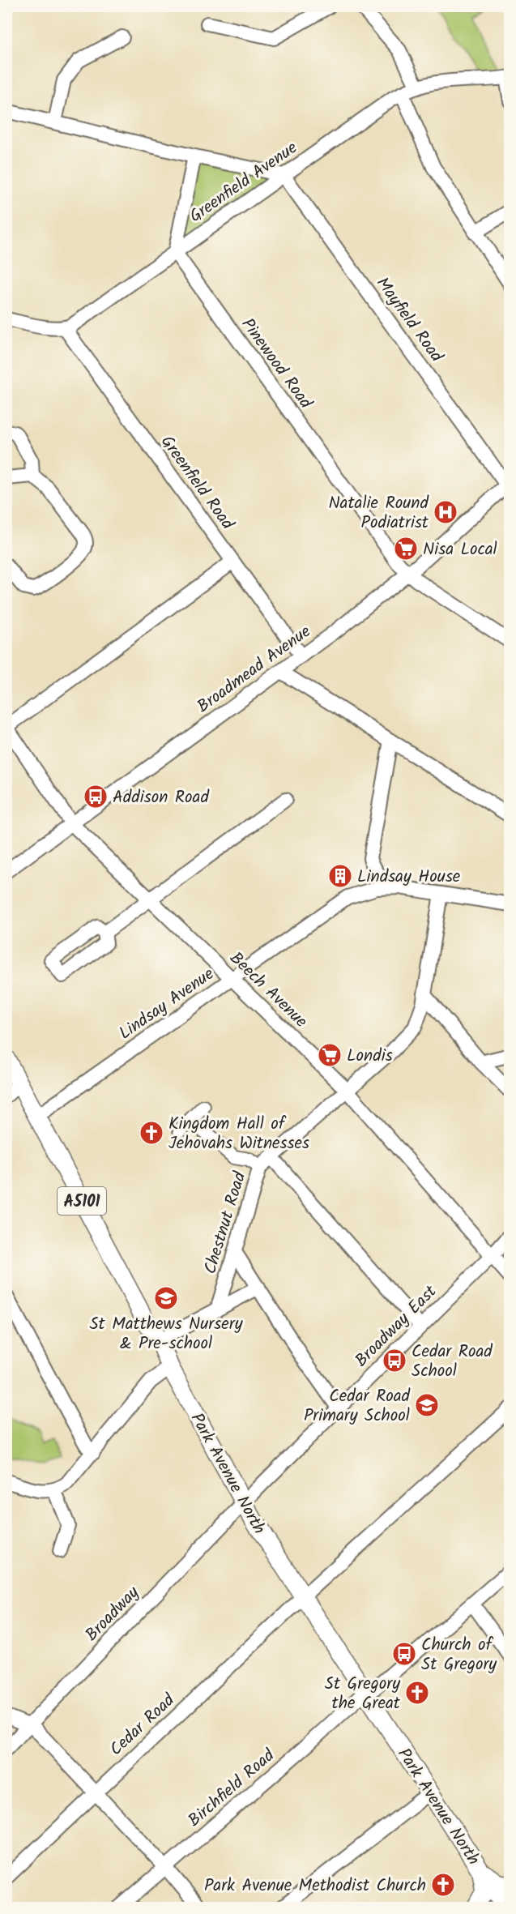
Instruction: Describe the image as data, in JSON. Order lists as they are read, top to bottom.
{
  "streets": {
    "main road": ["A5101", "Park Avenue North"],
    "street": [
      "Greenfield Avenue",
      "Mayfield Road",
      "Pinewood Road",
      "Greenfield Road",
      "Broadmead Avenue",
      "Beech Avenue",
      "Lindsay Avenue",
      "Chestnut Road",
      "Broadway East",
      "Broadway",
      "Cedar Road",
      "Birchfield Road"
    ]
  },
  "crossings": [
    ["Greenfield Avenue", "Mayfield Road"],
    ["Greenfield Avenue", "Pinewood Road"],
    ["Greenfield Avenue", "Greenfield Road"],
    ["Mayfield Road", "Broadmead Avenue"],
    ["Pinewood Road", "Broadmead Avenue"],
    ["Greenfield Road", "Broadmead Avenue"],
    ["Broadmead Avenue", "Beech Avenue"],
    ["Beech Avenue", "Lindsay Avenue"],
    ["Beech Avenue", "Chestnut Road"],
    ["Beech Avenue", "Broadway East"],
    ["Lindsay Avenue", "Chestnut Road"],
    ["Lindsay Avenue", "Park Avenue North"],
    ["A5101", "Park Avenue North"],
    ["Broadway East", "Park Avenue North"],
    ["Broadway East", "Broadway"],
    ["Park Avenue North", "Broadway"],
    ["Park Avenue North", "Cedar Road"],
    ["Park Avenue North", "Birchfield Road"]
  ],
  "places": {
    "hospital": ["Natalie Round Podiatrist"],
    "supermarket": ["Nisa Local", "Londis"],
    "bus stop": ["Addison Road", "Cedar Road School", "Church of St Gregory"],
    "building": ["Lindsay House"],
    "church": ["Kingdom Hall of Jehovahs Witnesses", "St Gregory the Great", "Park Avenue Methodist Church"],
    "school or university": ["St Matthews Nursery & Pre-school", "Cedar Road Primary School"]
  }
}
